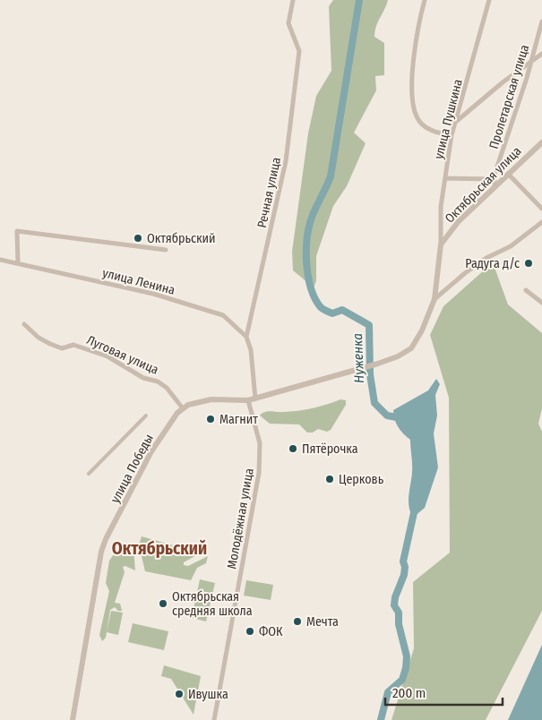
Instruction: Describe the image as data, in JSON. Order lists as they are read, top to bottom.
{
  "streets": {
    "street": [
      "Пролетарская улица",
      "улица Пушкина",
      "Октябрьская улица",
      "Речная улица",
      "улица Ленина",
      "Луговая улица",
      "улица Победы",
      "Молодёжная улица"
    ]
  },
  "crossings": [
    ["Пролетарская улица", "Октябрьская улица"],
    ["улица Пушкина", "Октябрьская улица"],
    ["улица Пушкина", "улица Победы"],
    ["Октябрьская улица", "улица Победы"],
    ["Речная улица", "улица Ленина"],
    ["Луговая улица", "улица Победы"],
    ["улица Победы", "Молодёжная улица"]
  ],
  "districts": ["Октябрьский"],
  "water": ["Нуженка"],
  "places": [
    "Октябрьский",
    "Радуга д/с",
    "Магнит",
    "Пятёрочка",
    "Церковь",
    "Октябрьская средняя школа",
    "Мечта",
    "ФОК",
    "Ивушка"
  ],
  "scale_bar": "200 m"
}
